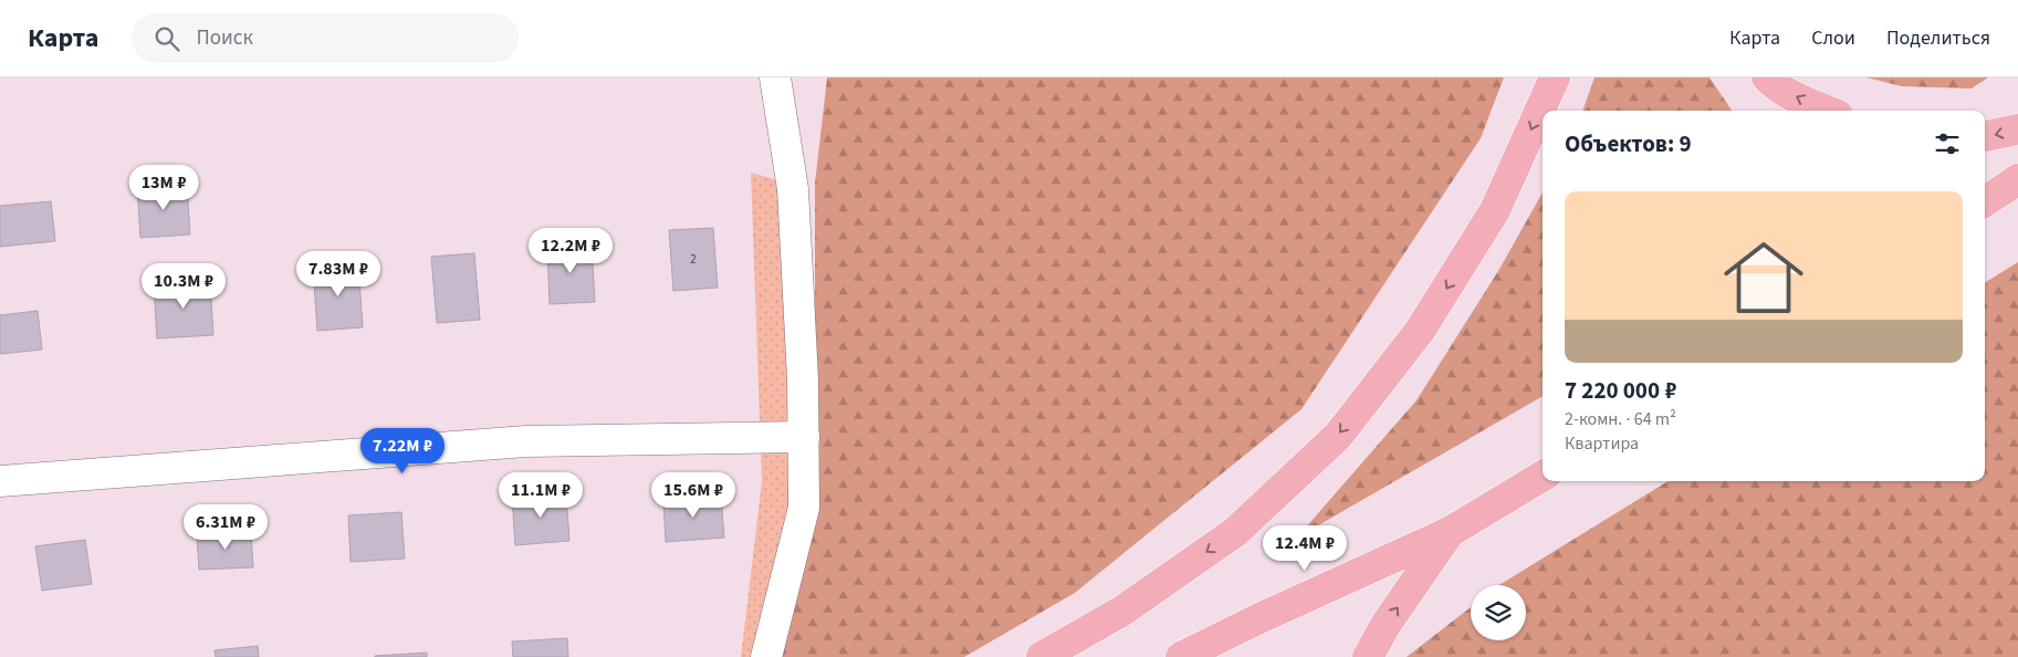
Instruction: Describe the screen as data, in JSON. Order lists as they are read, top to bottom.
{
  "house_numbers": ["2"],
  "page": {
    "header": "Карта",
    "search": "Поиск",
    "nav": ["Карта", "Слои", "Поделиться"],
    "heading": "Объектов: 9",
    "price": [
      "13M ₽",
      "12.2M ₽",
      "7.83M ₽",
      "10.3M ₽",
      "7.22M ₽",
      "11.1M ₽",
      "15.6M ₽",
      "6.31M ₽",
      "12.4M ₽"
    ],
    "list": [
      {
        "name": "7 220 000 ₽",
        "note": "2-комн. · 64 m² · Квартира"
      }
    ]
  }
}
